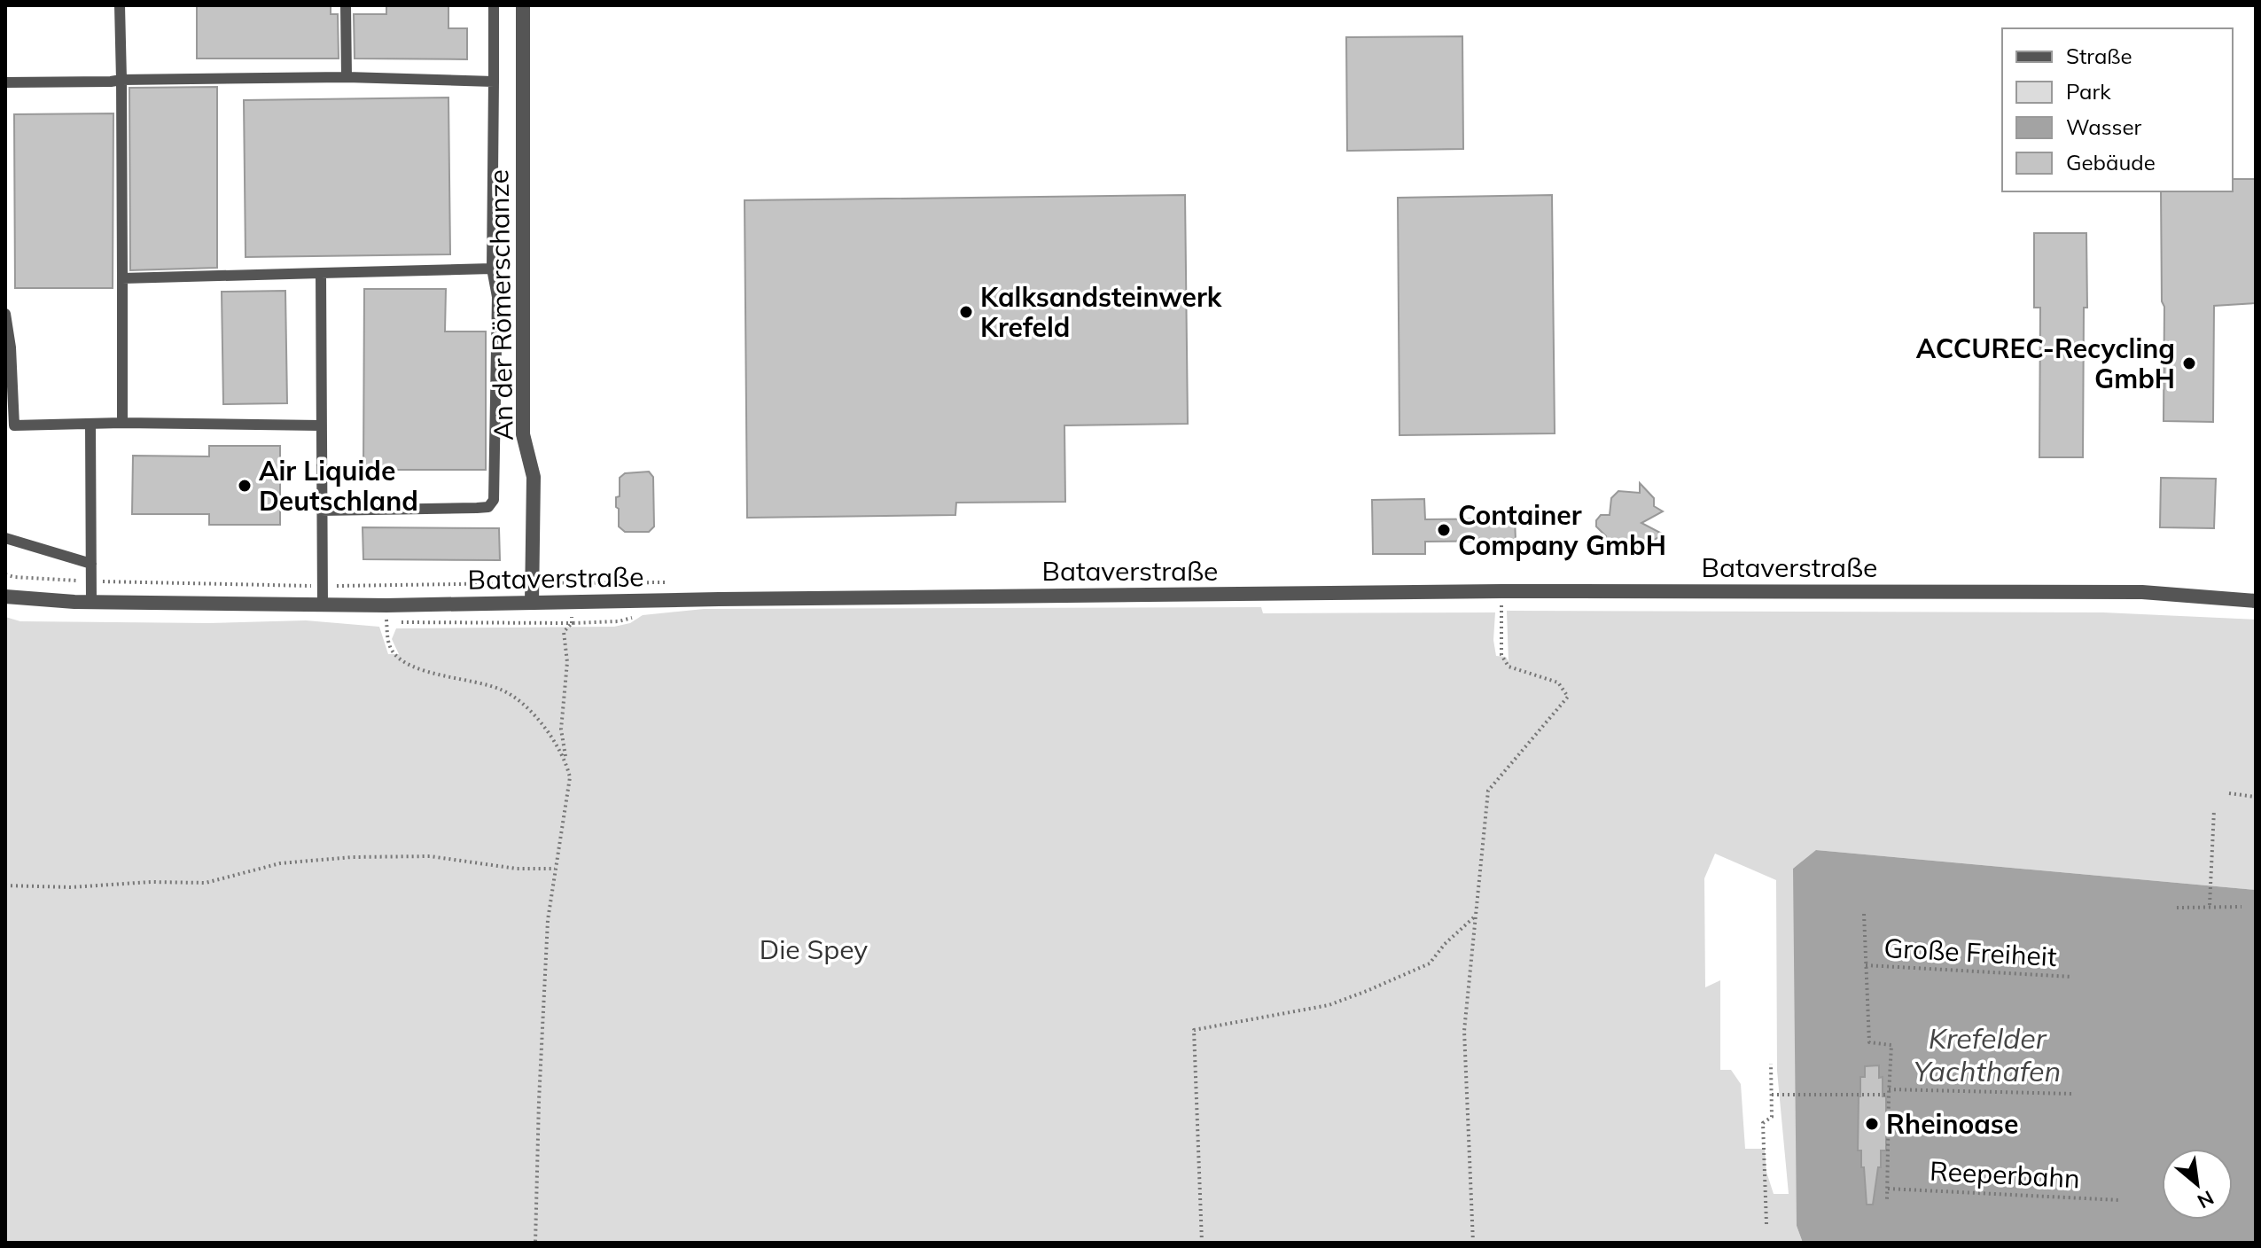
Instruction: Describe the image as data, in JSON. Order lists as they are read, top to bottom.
{
  "streets": {
    "street": ["An der Römerschanze", "Bataverstraße"],
    "path": ["Große Freiheit", "Reeperbahn"]
  },
  "crossings": [
    ["An der Römerschanze", "Bataverstraße"]
  ],
  "water": ["Krefelder Yachthafen"],
  "parks": ["Die Spey"],
  "places": [
    "Kalksandsteinwerk Krefeld",
    "ACCUREC-Recycling GmbH",
    "Air Liquide Deutschland",
    "Container Company GmbH",
    "Rheinoase"
  ],
  "legend": [
    "Straße",
    "Park",
    "Wasser",
    "Gebäude"
  ],
  "north": "bottom right"
}
